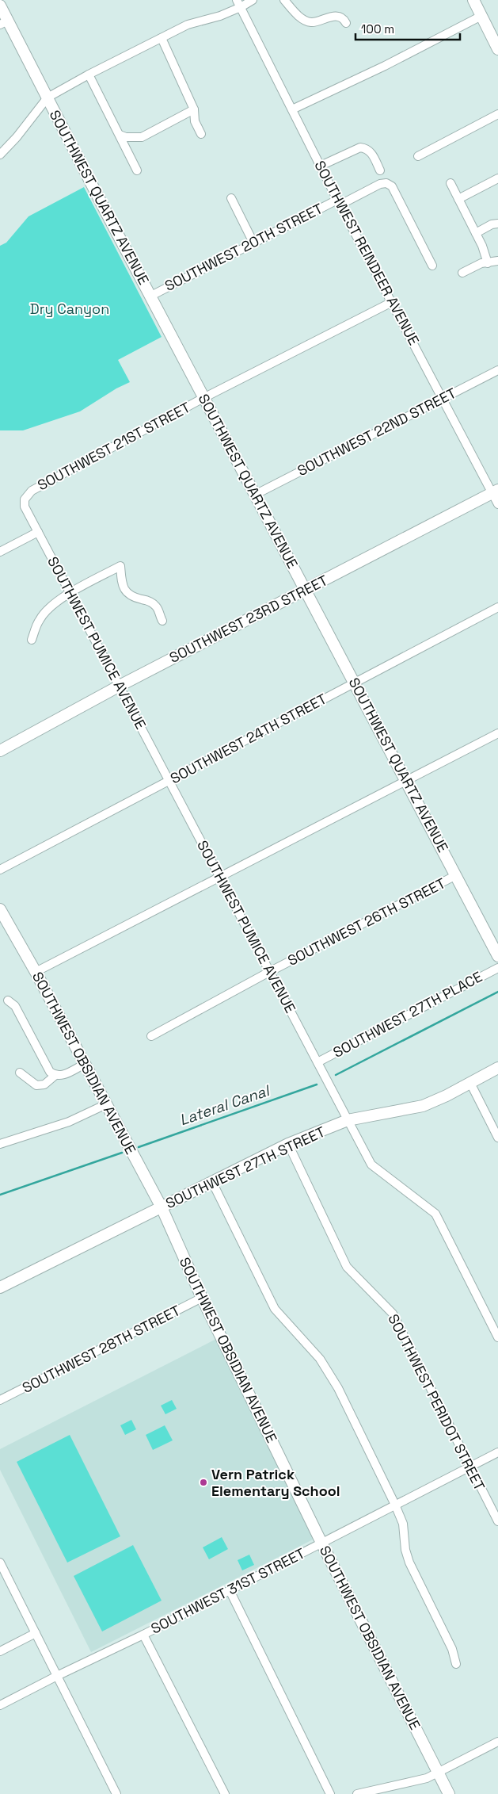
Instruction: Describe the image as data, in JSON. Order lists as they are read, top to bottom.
{
  "streets": {
    "street": [
      "SOUTHWEST QUARTZ AVENUE",
      "SOUTHWEST 20TH STREET",
      "SOUTHWEST REINDEER AVENUE",
      "SOUTHWEST 22ND STREET",
      "SOUTHWEST 21ST STREET",
      "SOUTHWEST 23RD STREET",
      "SOUTHWEST PUMICE AVENUE",
      "SOUTHWEST 24TH STREET",
      "SOUTHWEST 26TH STREET",
      "SOUTHWEST 27TH PLACE",
      "SOUTHWEST OBSIDIAN AVENUE",
      "SOUTHWEST 27TH STREET",
      "SOUTHWEST 28TH STREET",
      "SOUTHWEST PERIDOT STREET",
      "SOUTHWEST 31ST STREET"
    ]
  },
  "crossings": [
    ["SOUTHWEST QUARTZ AVENUE", "SOUTHWEST 20TH STREET"],
    ["SOUTHWEST QUARTZ AVENUE", "SOUTHWEST 22ND STREET"],
    ["SOUTHWEST QUARTZ AVENUE", "SOUTHWEST 21ST STREET"],
    ["SOUTHWEST QUARTZ AVENUE", "SOUTHWEST 23RD STREET"],
    ["SOUTHWEST QUARTZ AVENUE", "SOUTHWEST 24TH STREET"],
    ["SOUTHWEST QUARTZ AVENUE", "SOUTHWEST 26TH STREET"],
    ["SOUTHWEST 20TH STREET", "SOUTHWEST REINDEER AVENUE"],
    ["SOUTHWEST REINDEER AVENUE", "SOUTHWEST 22ND STREET"],
    ["SOUTHWEST REINDEER AVENUE", "SOUTHWEST 21ST STREET"],
    ["SOUTHWEST REINDEER AVENUE", "SOUTHWEST 23RD STREET"],
    ["SOUTHWEST 21ST STREET", "SOUTHWEST PUMICE AVENUE"],
    ["SOUTHWEST 23RD STREET", "SOUTHWEST PUMICE AVENUE"],
    ["SOUTHWEST PUMICE AVENUE", "SOUTHWEST 24TH STREET"],
    ["SOUTHWEST PUMICE AVENUE", "SOUTHWEST 26TH STREET"],
    ["SOUTHWEST PUMICE AVENUE", "SOUTHWEST 27TH PLACE"],
    ["SOUTHWEST PUMICE AVENUE", "SOUTHWEST 27TH STREET"],
    ["SOUTHWEST OBSIDIAN AVENUE", "SOUTHWEST 27TH STREET"],
    ["SOUTHWEST OBSIDIAN AVENUE", "SOUTHWEST 28TH STREET"],
    ["SOUTHWEST OBSIDIAN AVENUE", "SOUTHWEST 31ST STREET"],
    ["SOUTHWEST 27TH STREET", "SOUTHWEST PERIDOT STREET"],
    ["SOUTHWEST PERIDOT STREET", "SOUTHWEST 31ST STREET"]
  ],
  "water": ["Lateral Canal"],
  "parks": ["Dry Canyon"],
  "places": ["Vern Patrick Elementary School"],
  "scale_bar": "100 m"
}
